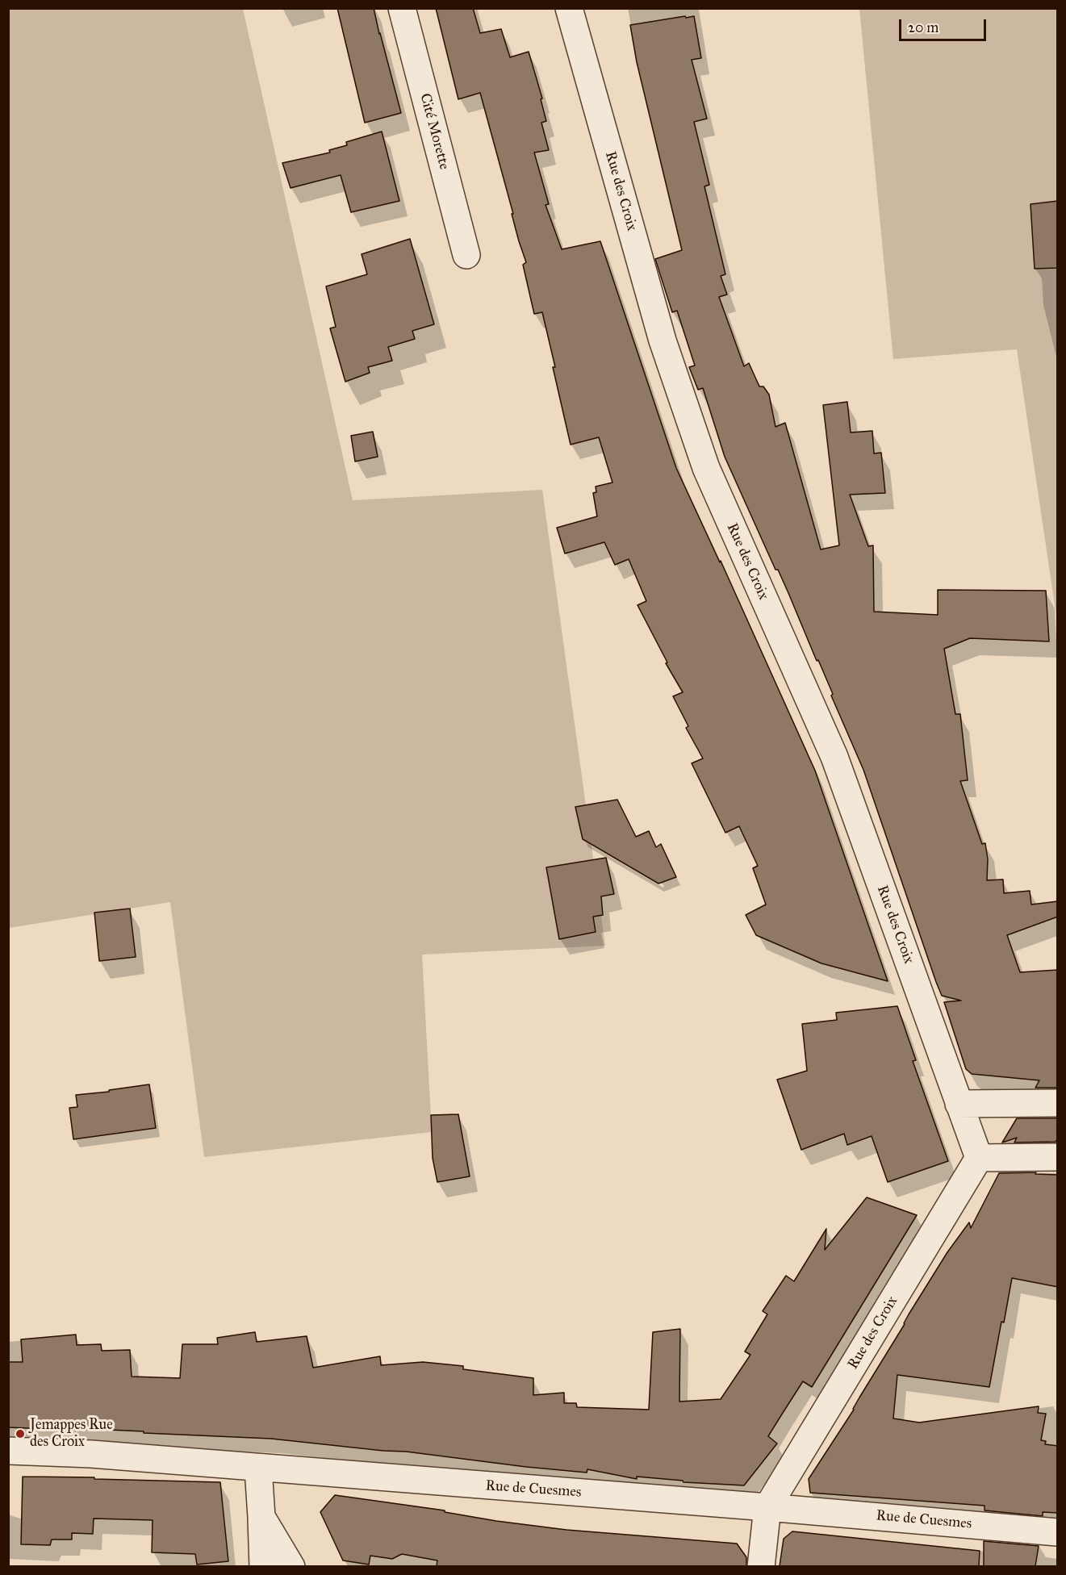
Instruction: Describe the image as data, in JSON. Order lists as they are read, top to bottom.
{
  "streets": {
    "street": ["Cité Morette", "Rue des Croix", "Rue de Cuesmes"]
  },
  "crossings": [
    ["Rue des Croix", "Rue de Cuesmes"]
  ],
  "places": ["Jemappes Rue des Croix"],
  "scale_bar": "20 m"
}
